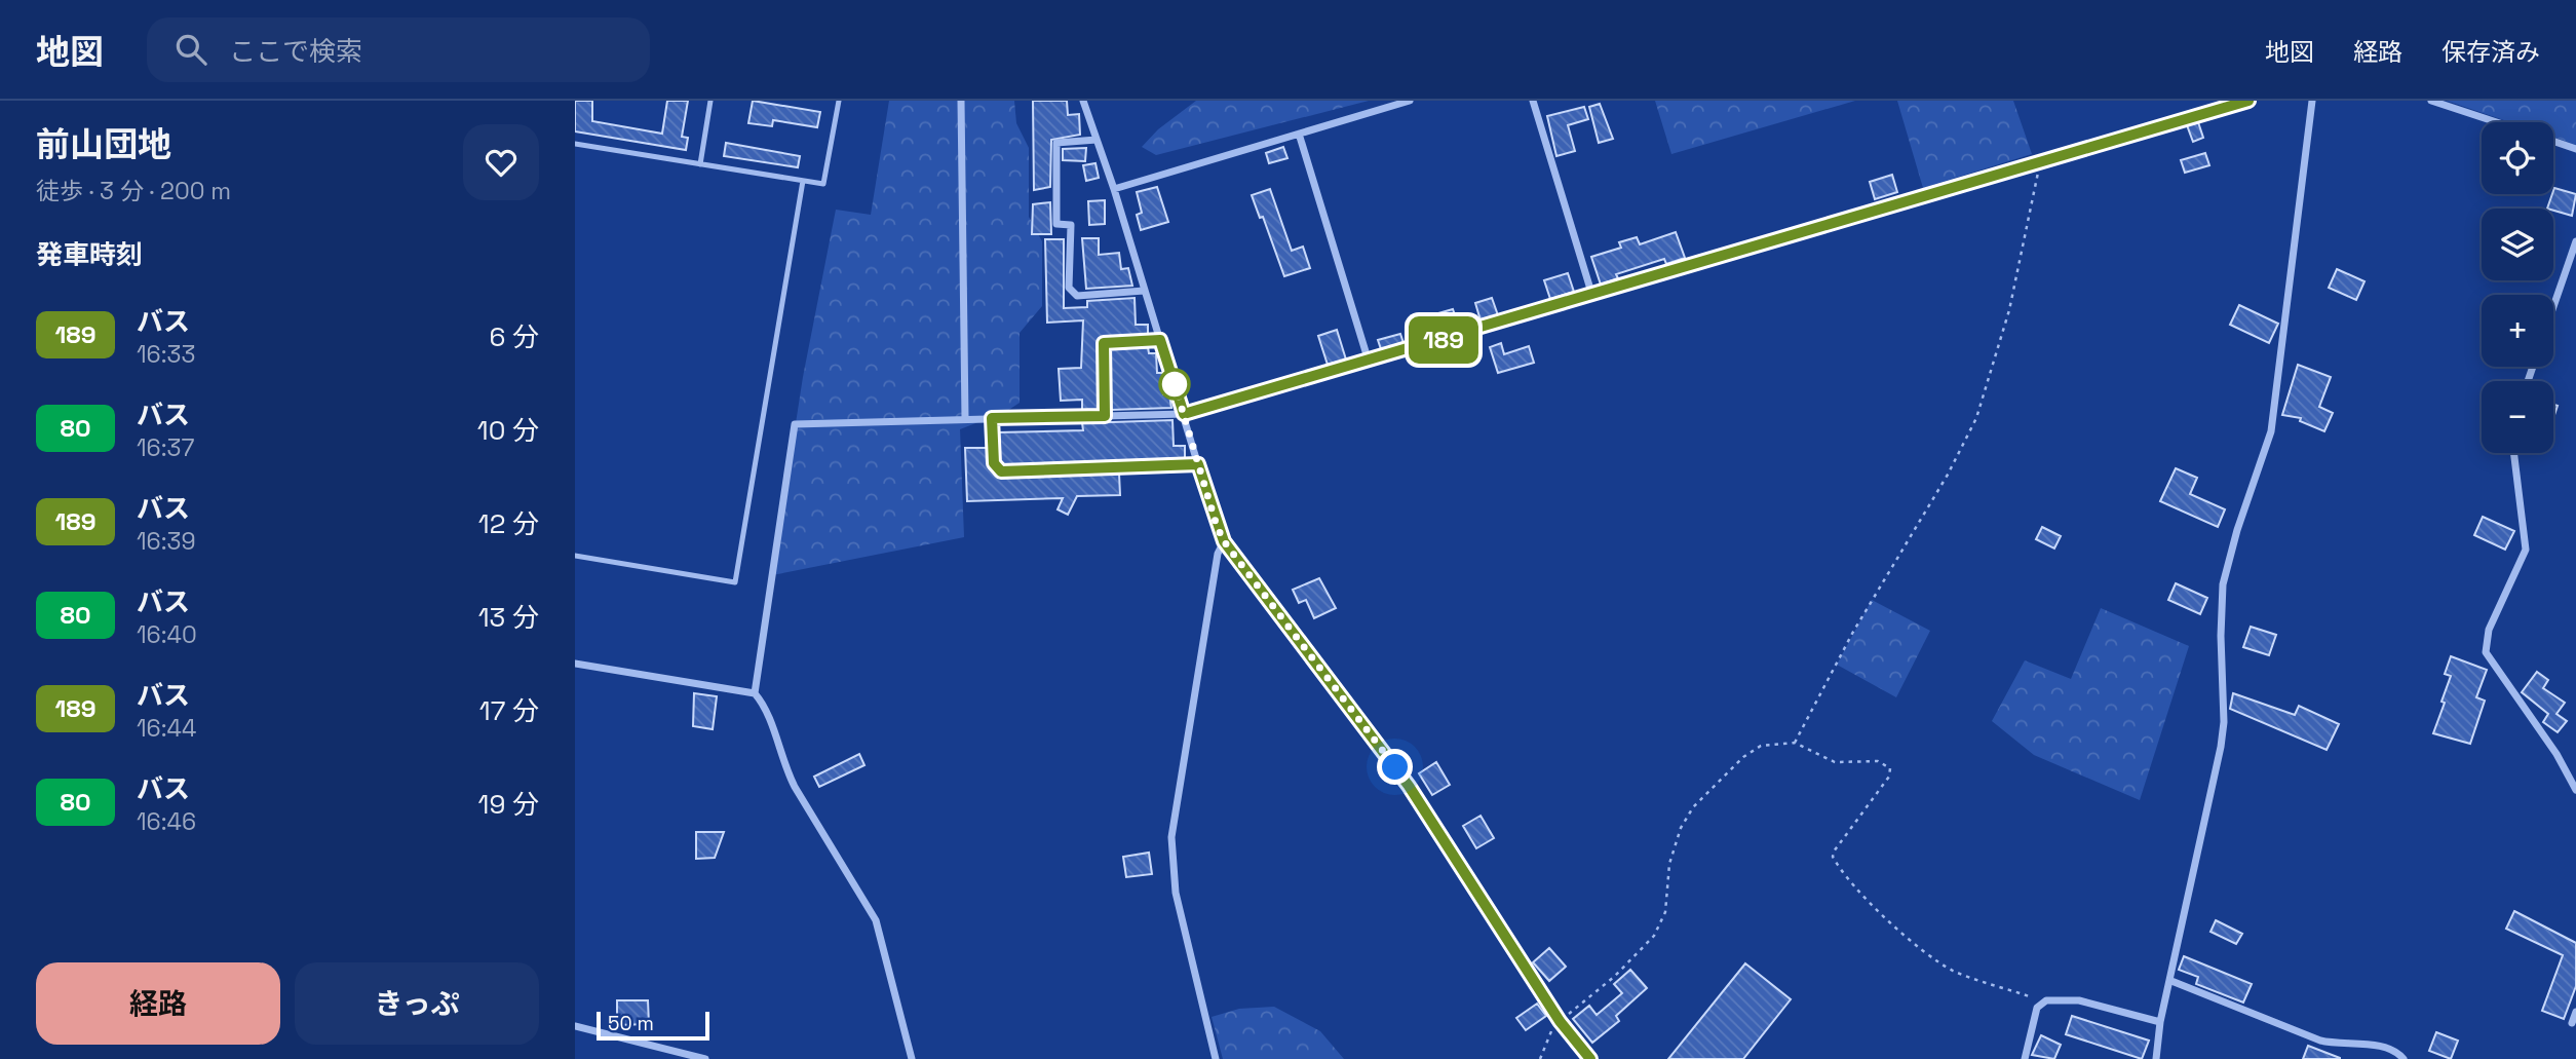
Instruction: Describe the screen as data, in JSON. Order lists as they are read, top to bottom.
{
  "lines": ["bus line 189"],
  "scale_bar": "50 m",
  "page": {
    "header": "地図",
    "search": "ここで検索",
    "nav": ["地図", "経路", "保存済み"],
    "heading": [
      ["前山団地", "徒歩 · 3 分 · 200 m"],
      "発車時刻"
    ],
    "on_map": "189",
    "map_buttons": ["+", "−"],
    "list": [
      {
        "mark": "189",
        "name": "バス",
        "note": "16:33",
        "value": "6 分"
      },
      {
        "mark": "80",
        "name": "バス",
        "note": "16:37",
        "value": "10 分"
      },
      {
        "mark": "189",
        "name": "バス",
        "note": "16:39",
        "value": "12 分"
      },
      {
        "mark": "80",
        "name": "バス",
        "note": "16:40",
        "value": "13 分"
      },
      {
        "mark": "189",
        "name": "バス",
        "note": "16:44",
        "value": "17 分"
      },
      {
        "mark": "80",
        "name": "バス",
        "note": "16:46",
        "value": "19 分"
      }
    ],
    "buttons": ["経路", "きっぷ"],
    "scale": "50 m"
  }
}
